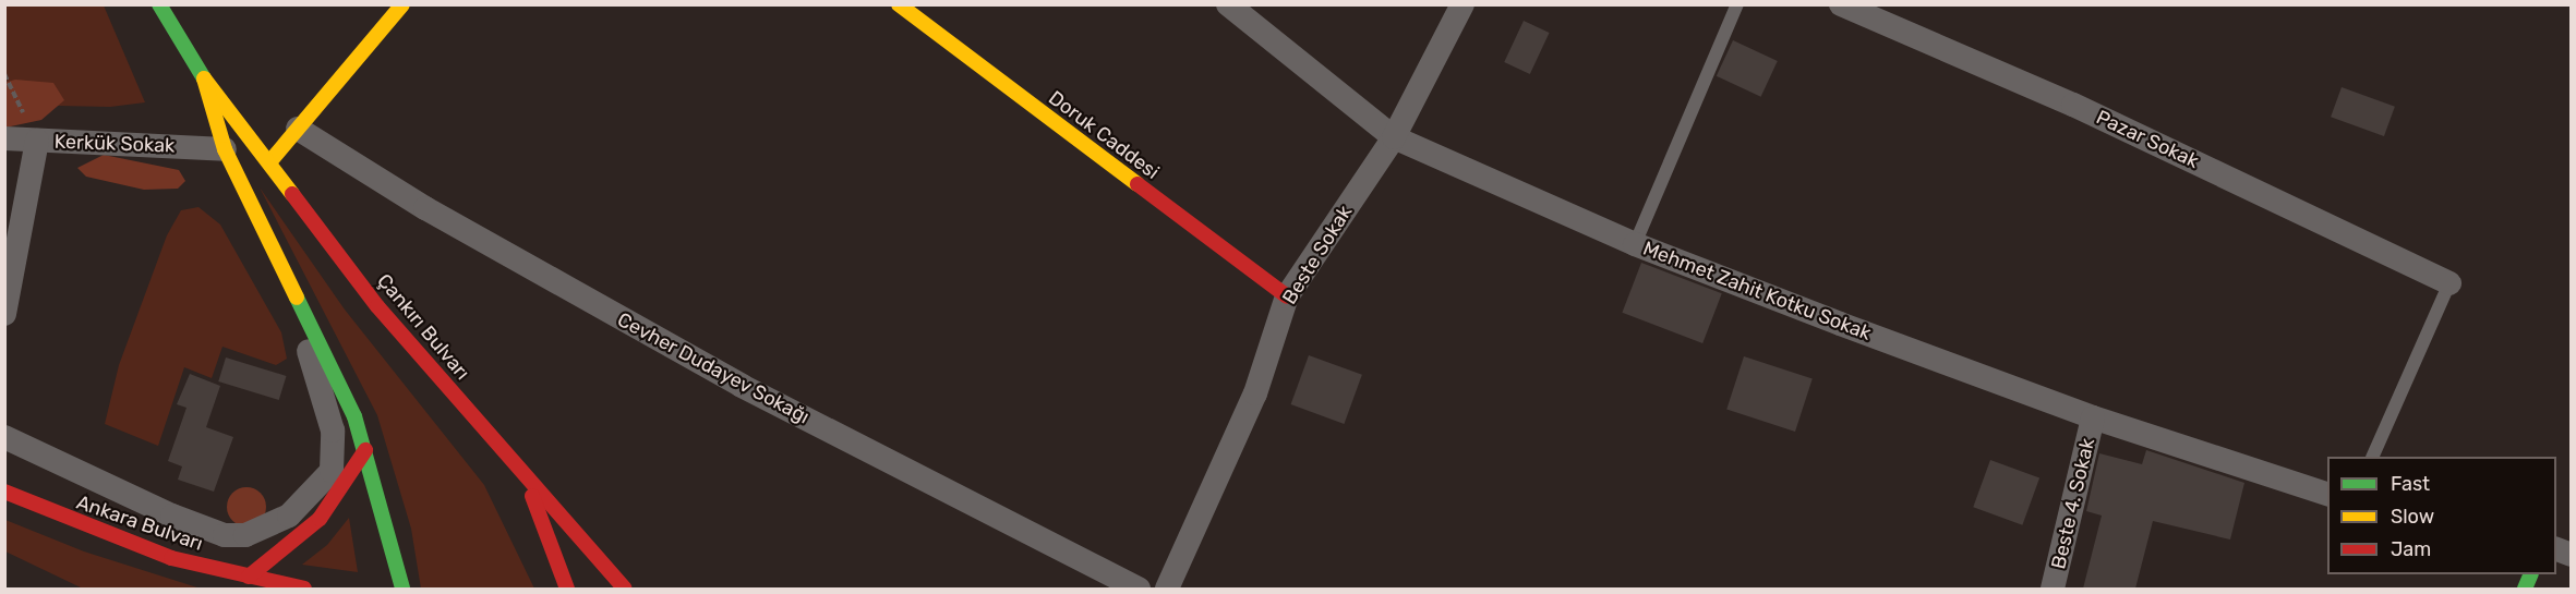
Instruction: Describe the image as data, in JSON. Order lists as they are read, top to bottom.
{
  "streets": {
    "main road": ["Doruk Caddesi", "Çankırı Bulvarı", "Ankara Bulvarı"],
    "street": [
      "Pazar Sokak",
      "Kerkük Sokak",
      "Beste Sokak",
      "Mehmet Zahit Kotku Sokak",
      "Cevher Dudayev Sokağı",
      "Beste 4. Sokak"
    ]
  },
  "crossings": [
    ["Doruk Caddesi", "Beste Sokak"],
    ["Kerkük Sokak", "Çankırı Bulvarı"],
    ["Beste Sokak", "Mehmet Zahit Kotku Sokak"],
    ["Mehmet Zahit Kotku Sokak", "Beste 4. Sokak"]
  ],
  "legend": ["Fast", "Slow", "Jam"]
}
